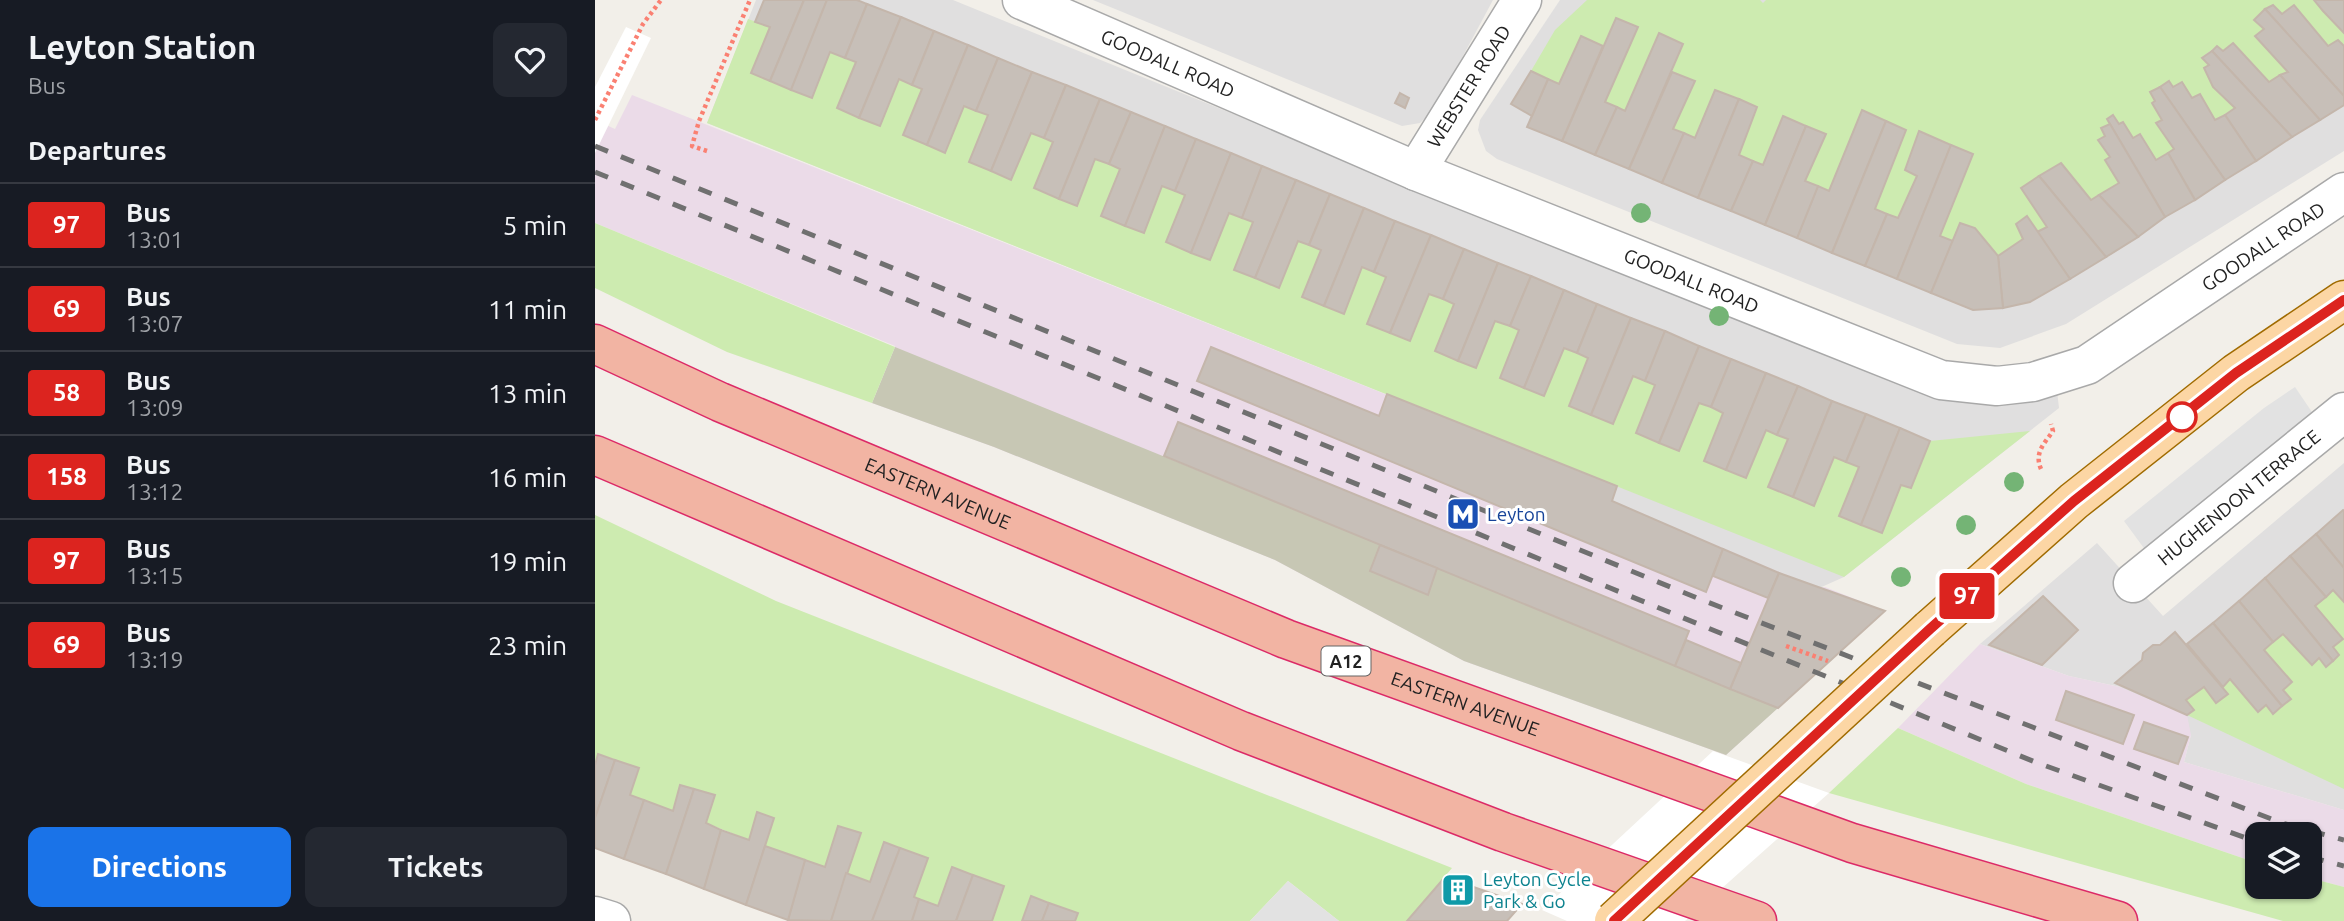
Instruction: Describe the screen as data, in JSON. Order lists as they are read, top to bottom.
{
  "streets": {
    "highway": ["EASTERN AVENUE", "A12"],
    "street": ["GOODALL ROAD", "WEBSTER ROAD", "HUGHENDON TERRACE"]
  },
  "crossings": [
    ["GOODALL ROAD", "WEBSTER ROAD"]
  ],
  "places": {
    "metro station": ["Leyton"],
    "building": ["Leyton Cycle Park & Go"]
  },
  "lines": ["bus line 97"],
  "page": {
    "heading": [
      ["Leyton Station", "Bus"],
      "Departures"
    ],
    "on_map": "97",
    "list": [
      {
        "mark": "97",
        "name": "Bus",
        "note": "13:01",
        "value": "5 min"
      },
      {
        "mark": "69",
        "name": "Bus",
        "note": "13:07",
        "value": "11 min"
      },
      {
        "mark": "58",
        "name": "Bus",
        "note": "13:09",
        "value": "13 min"
      },
      {
        "mark": "158",
        "name": "Bus",
        "note": "13:12",
        "value": "16 min"
      },
      {
        "mark": "97",
        "name": "Bus",
        "note": "13:15",
        "value": "19 min"
      },
      {
        "mark": "69",
        "name": "Bus",
        "note": "13:19",
        "value": "23 min"
      }
    ],
    "buttons": ["Directions", "Tickets"]
  }
}
